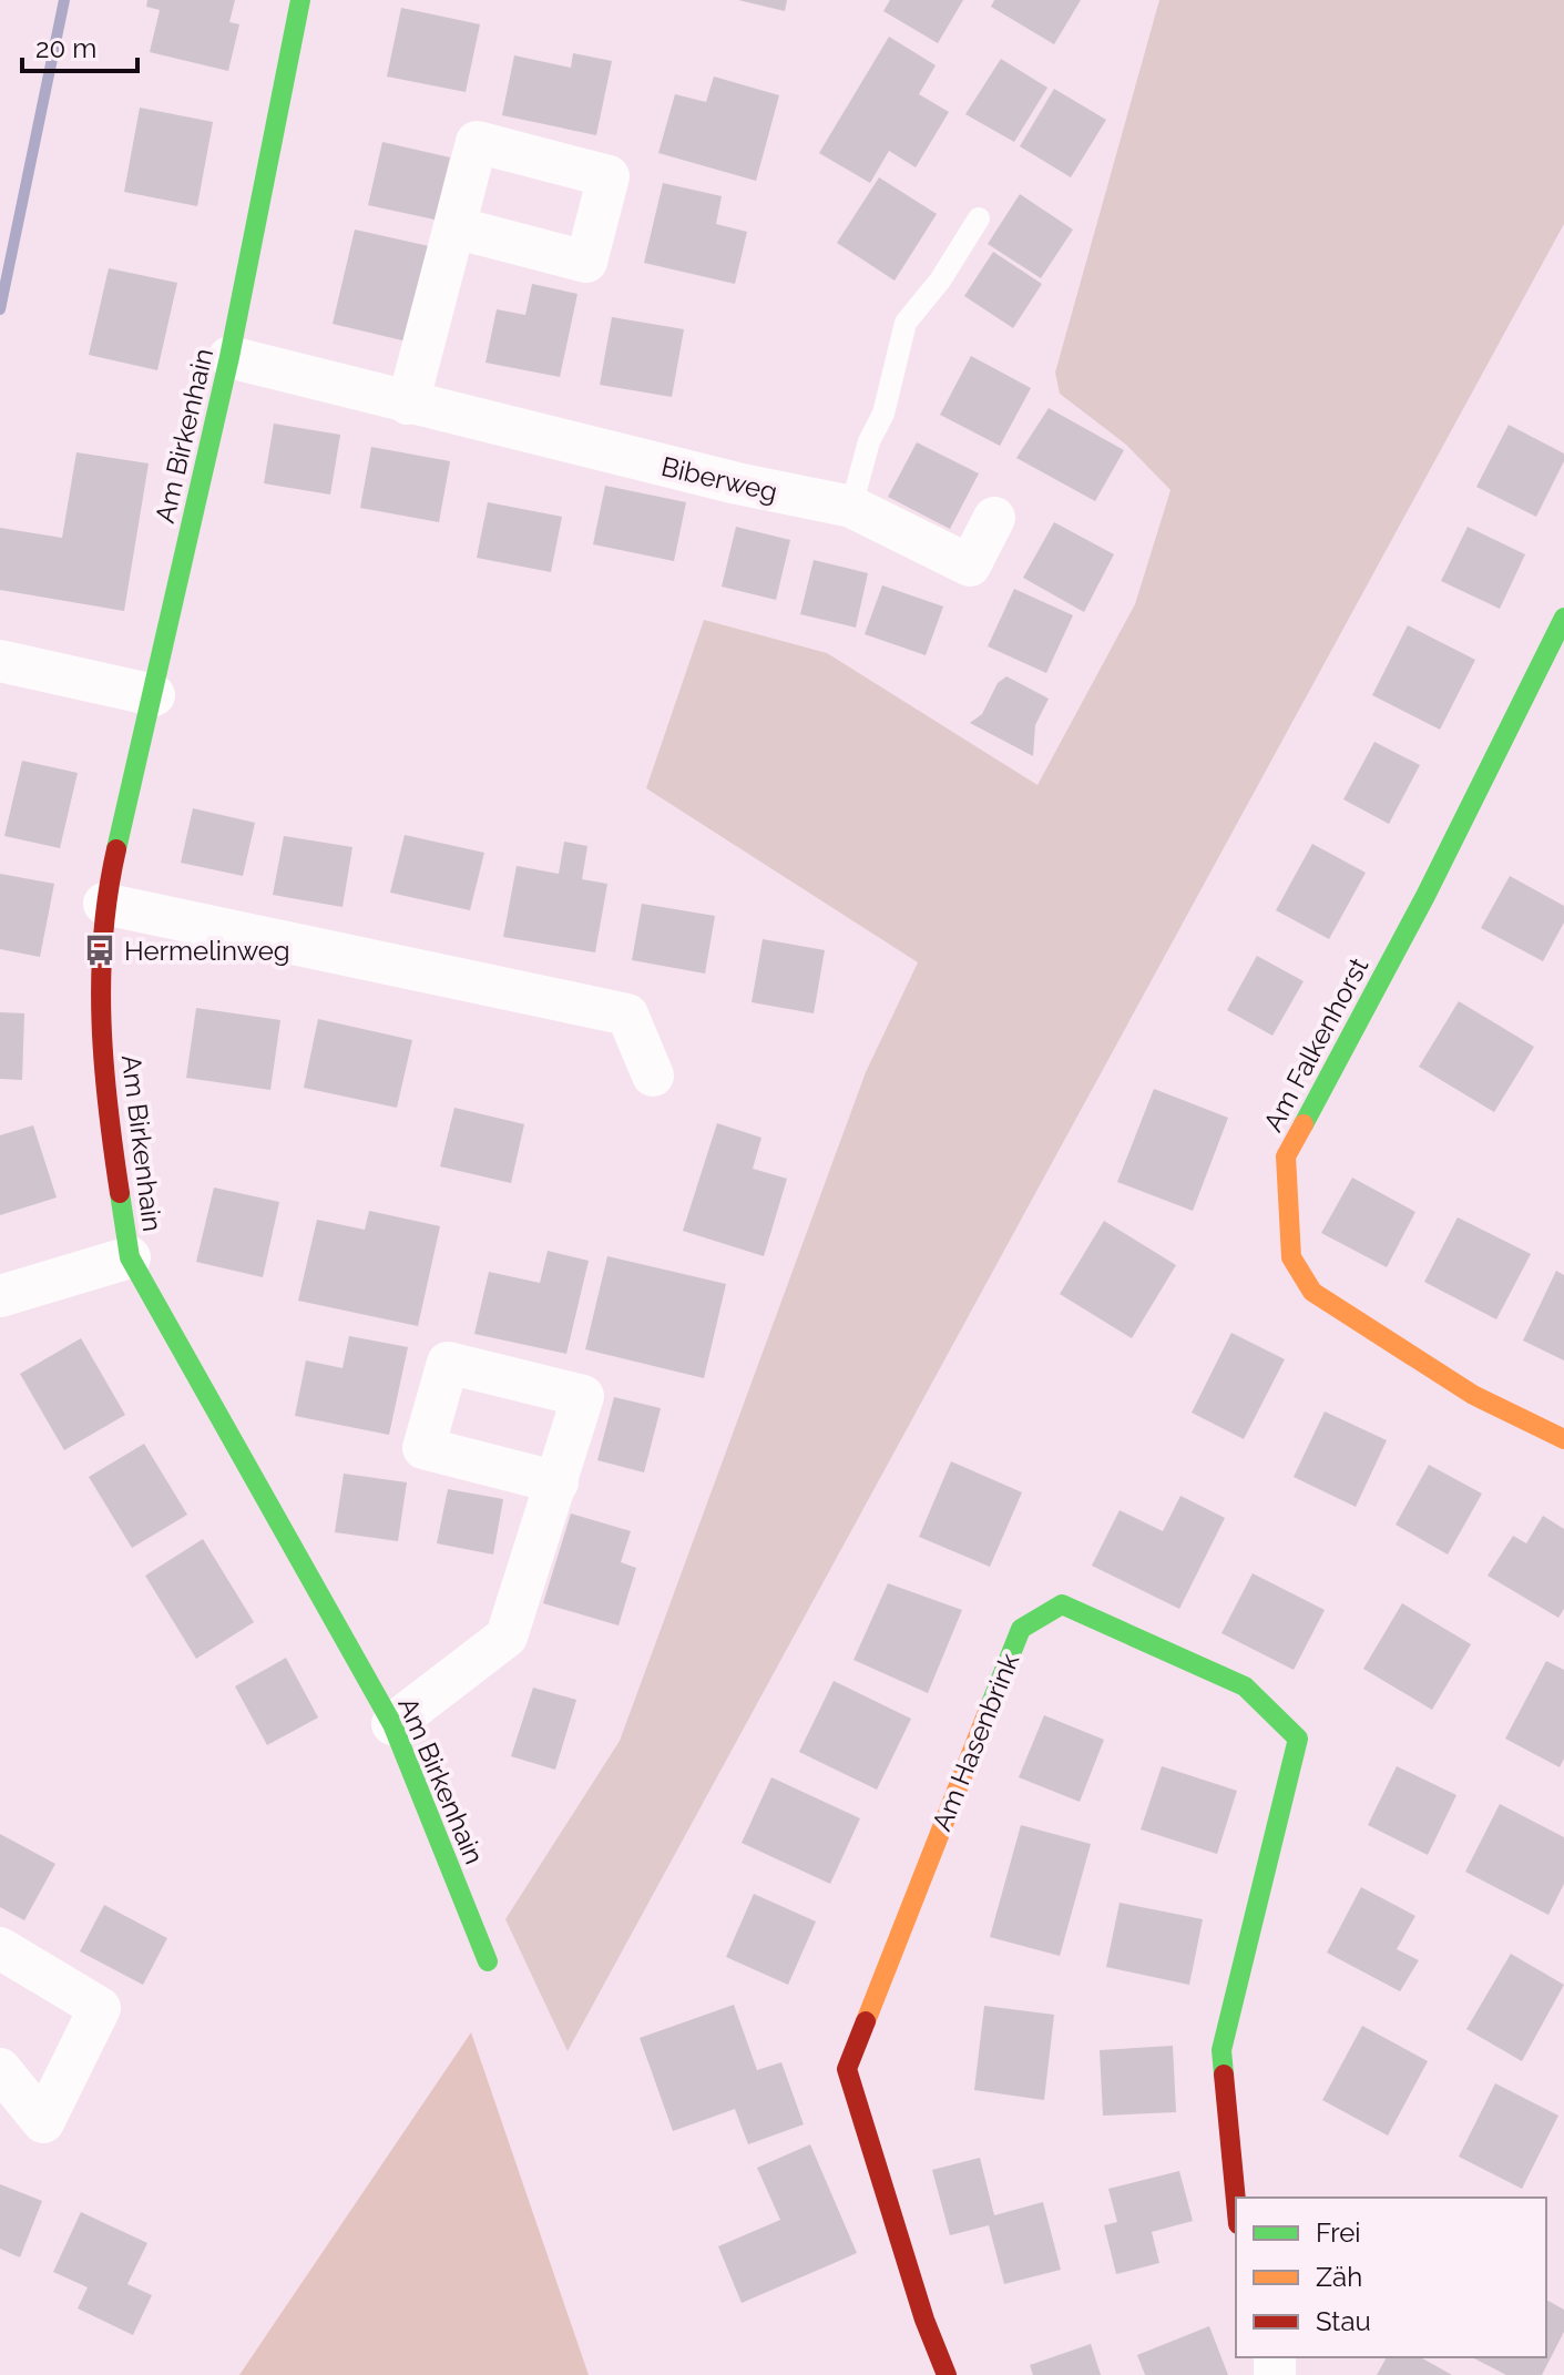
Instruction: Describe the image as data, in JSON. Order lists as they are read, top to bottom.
{
  "streets": {
    "street": [
      "Am Birkenhain",
      "Biberweg",
      "Am Falkenhorst",
      "Am Hasenbrink"
    ]
  },
  "crossings": [
    ["Am Birkenhain", "Biberweg"]
  ],
  "places": {
    "bus stop": ["Hermelinweg"]
  },
  "legend": ["Frei", "Zäh", "Stau"],
  "scale_bar": "20 m"
}
